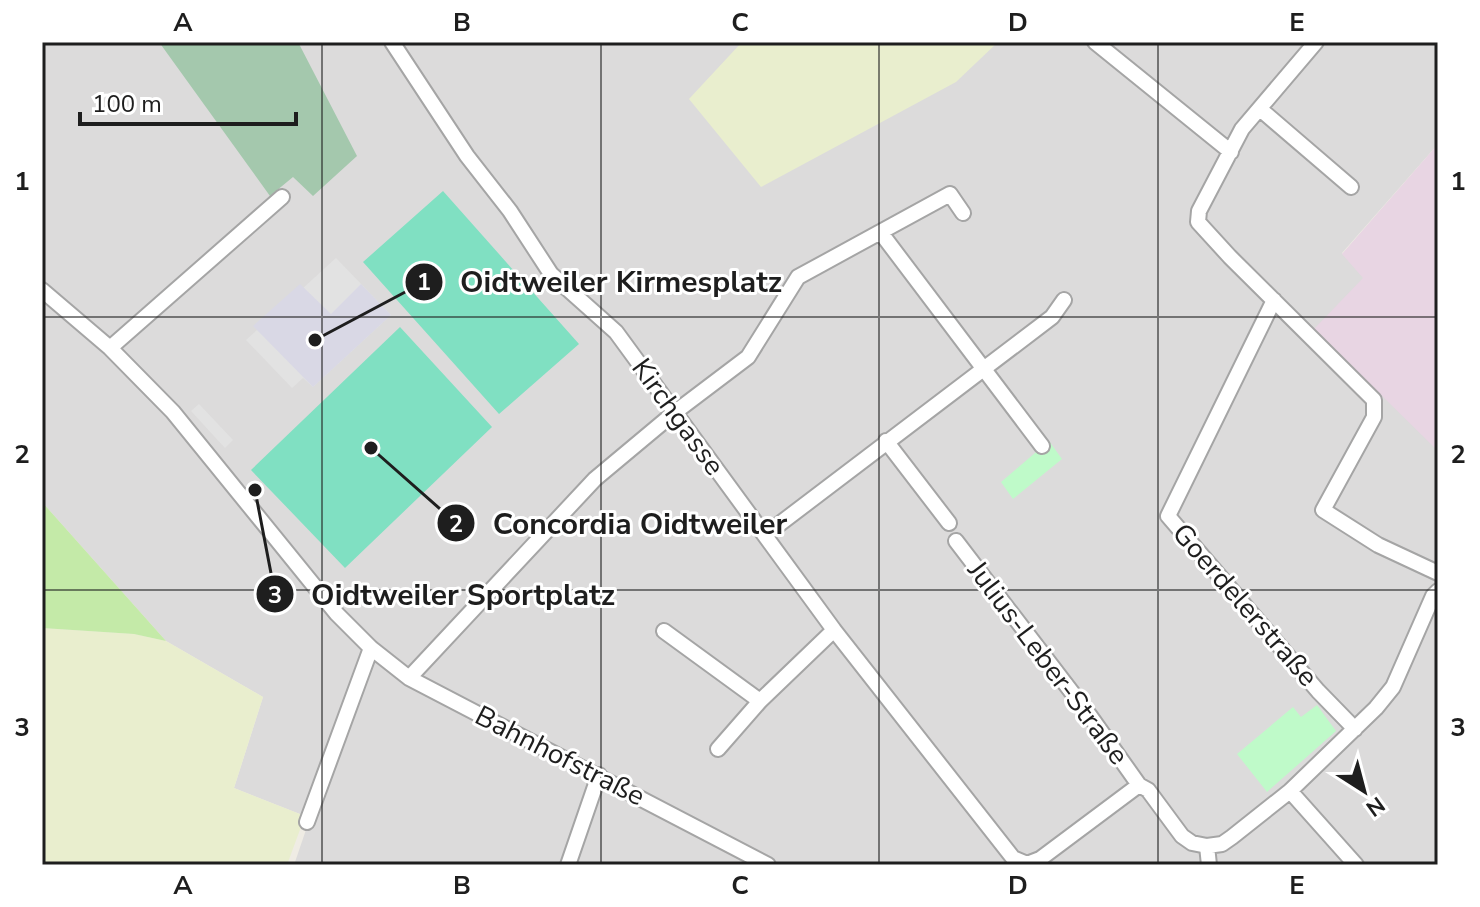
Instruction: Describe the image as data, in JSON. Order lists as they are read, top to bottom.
{
  "streets": {
    "street": [
      "Kirchgasse",
      "Goerdelerstraße",
      "Julius-Leber-Straße",
      "Bahnhofstraße"
    ]
  },
  "places": ["Oidtweiler Kirmesplatz", "Concordia Oidtweiler", "Oidtweiler Sportplatz"],
  "scale_bar": "100 m",
  "north": "bottom right",
  "grid": {
    "columns": [
      "A",
      "B",
      "C",
      "D",
      "E"
    ],
    "rows": ["1", "2", "3"]
  }
}
